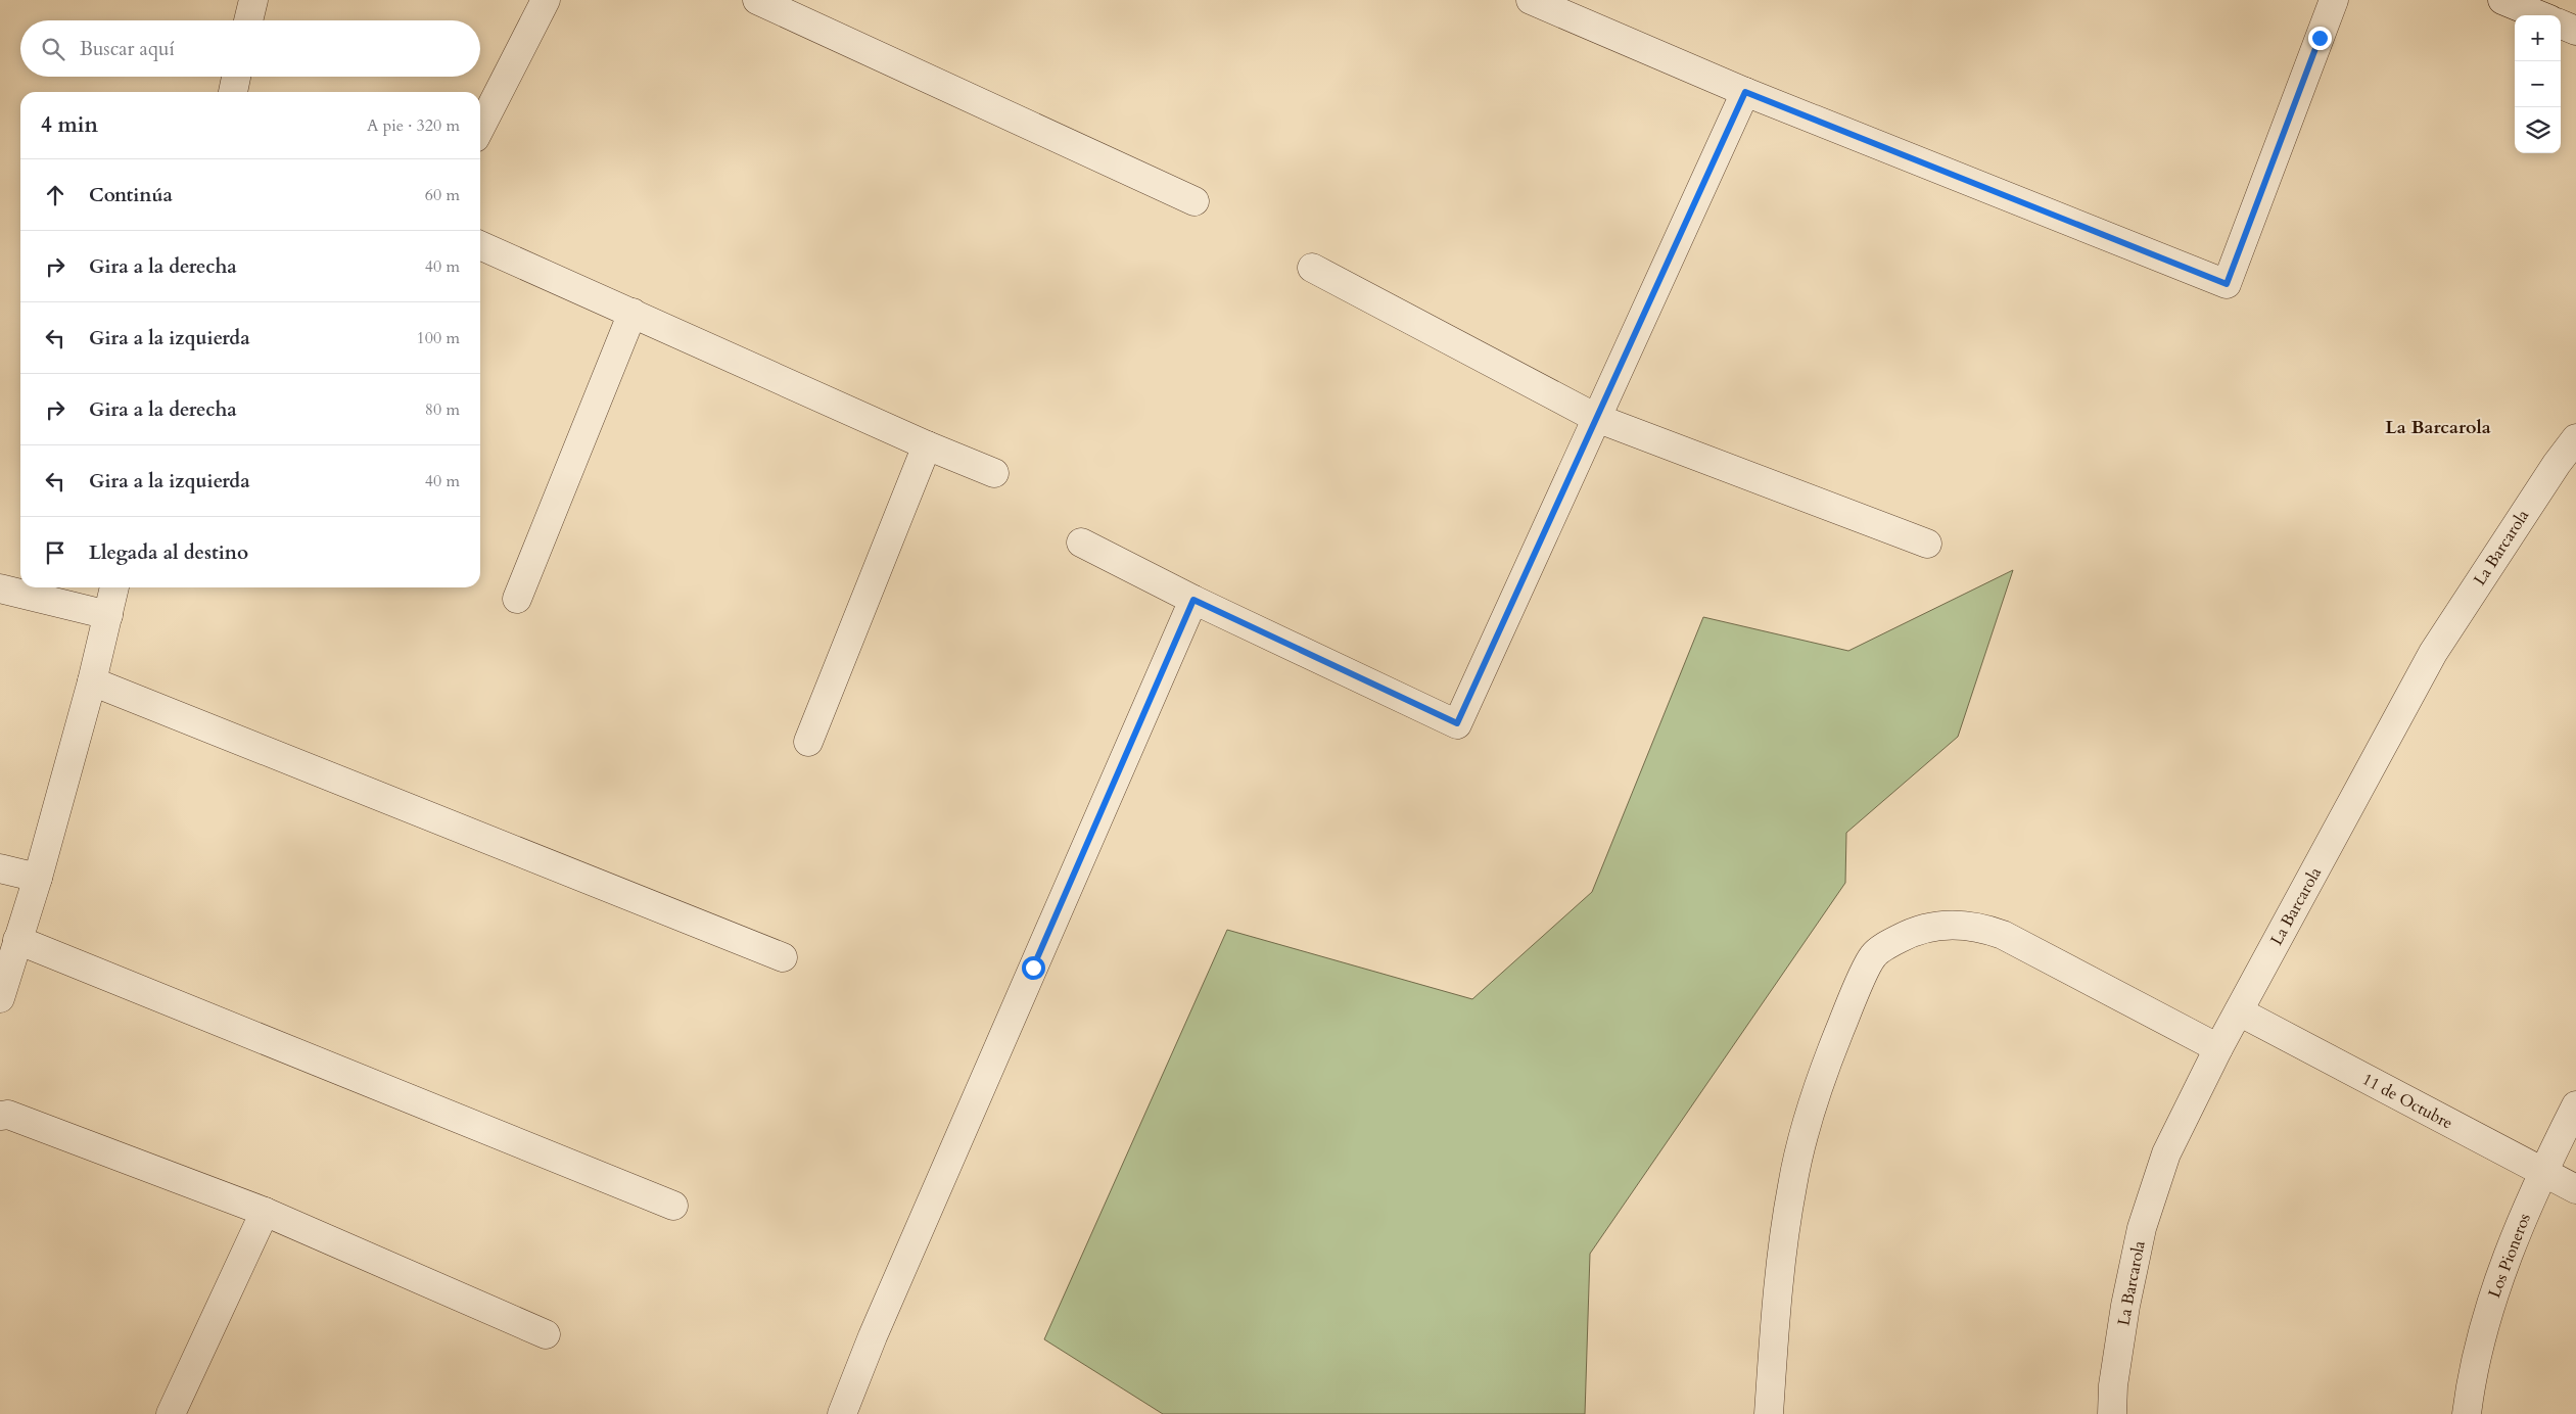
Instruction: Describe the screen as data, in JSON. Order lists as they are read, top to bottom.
{
  "streets": {
    "street": ["La Barcarola", "11 de Octubre", "Los Pioneros"]
  },
  "crossings": [
    ["La Barcarola", "11 de Octubre"],
    ["11 de Octubre", "Los Pioneros"]
  ],
  "districts": ["La Barcarola"],
  "page": {
    "map_buttons": ["+", "−"],
    "search": "Buscar aquí",
    "heading": ["4 min", "A pie · 320 m"],
    "list": [
      ["Continúa", "60 m"],
      ["Gira a la derecha", "40 m"],
      ["Gira a la izquierda", "100 m"],
      ["Gira a la derecha", "80 m"],
      ["Gira a la izquierda", "40 m"],
      "Llegada al destino"
    ]
  }
}
